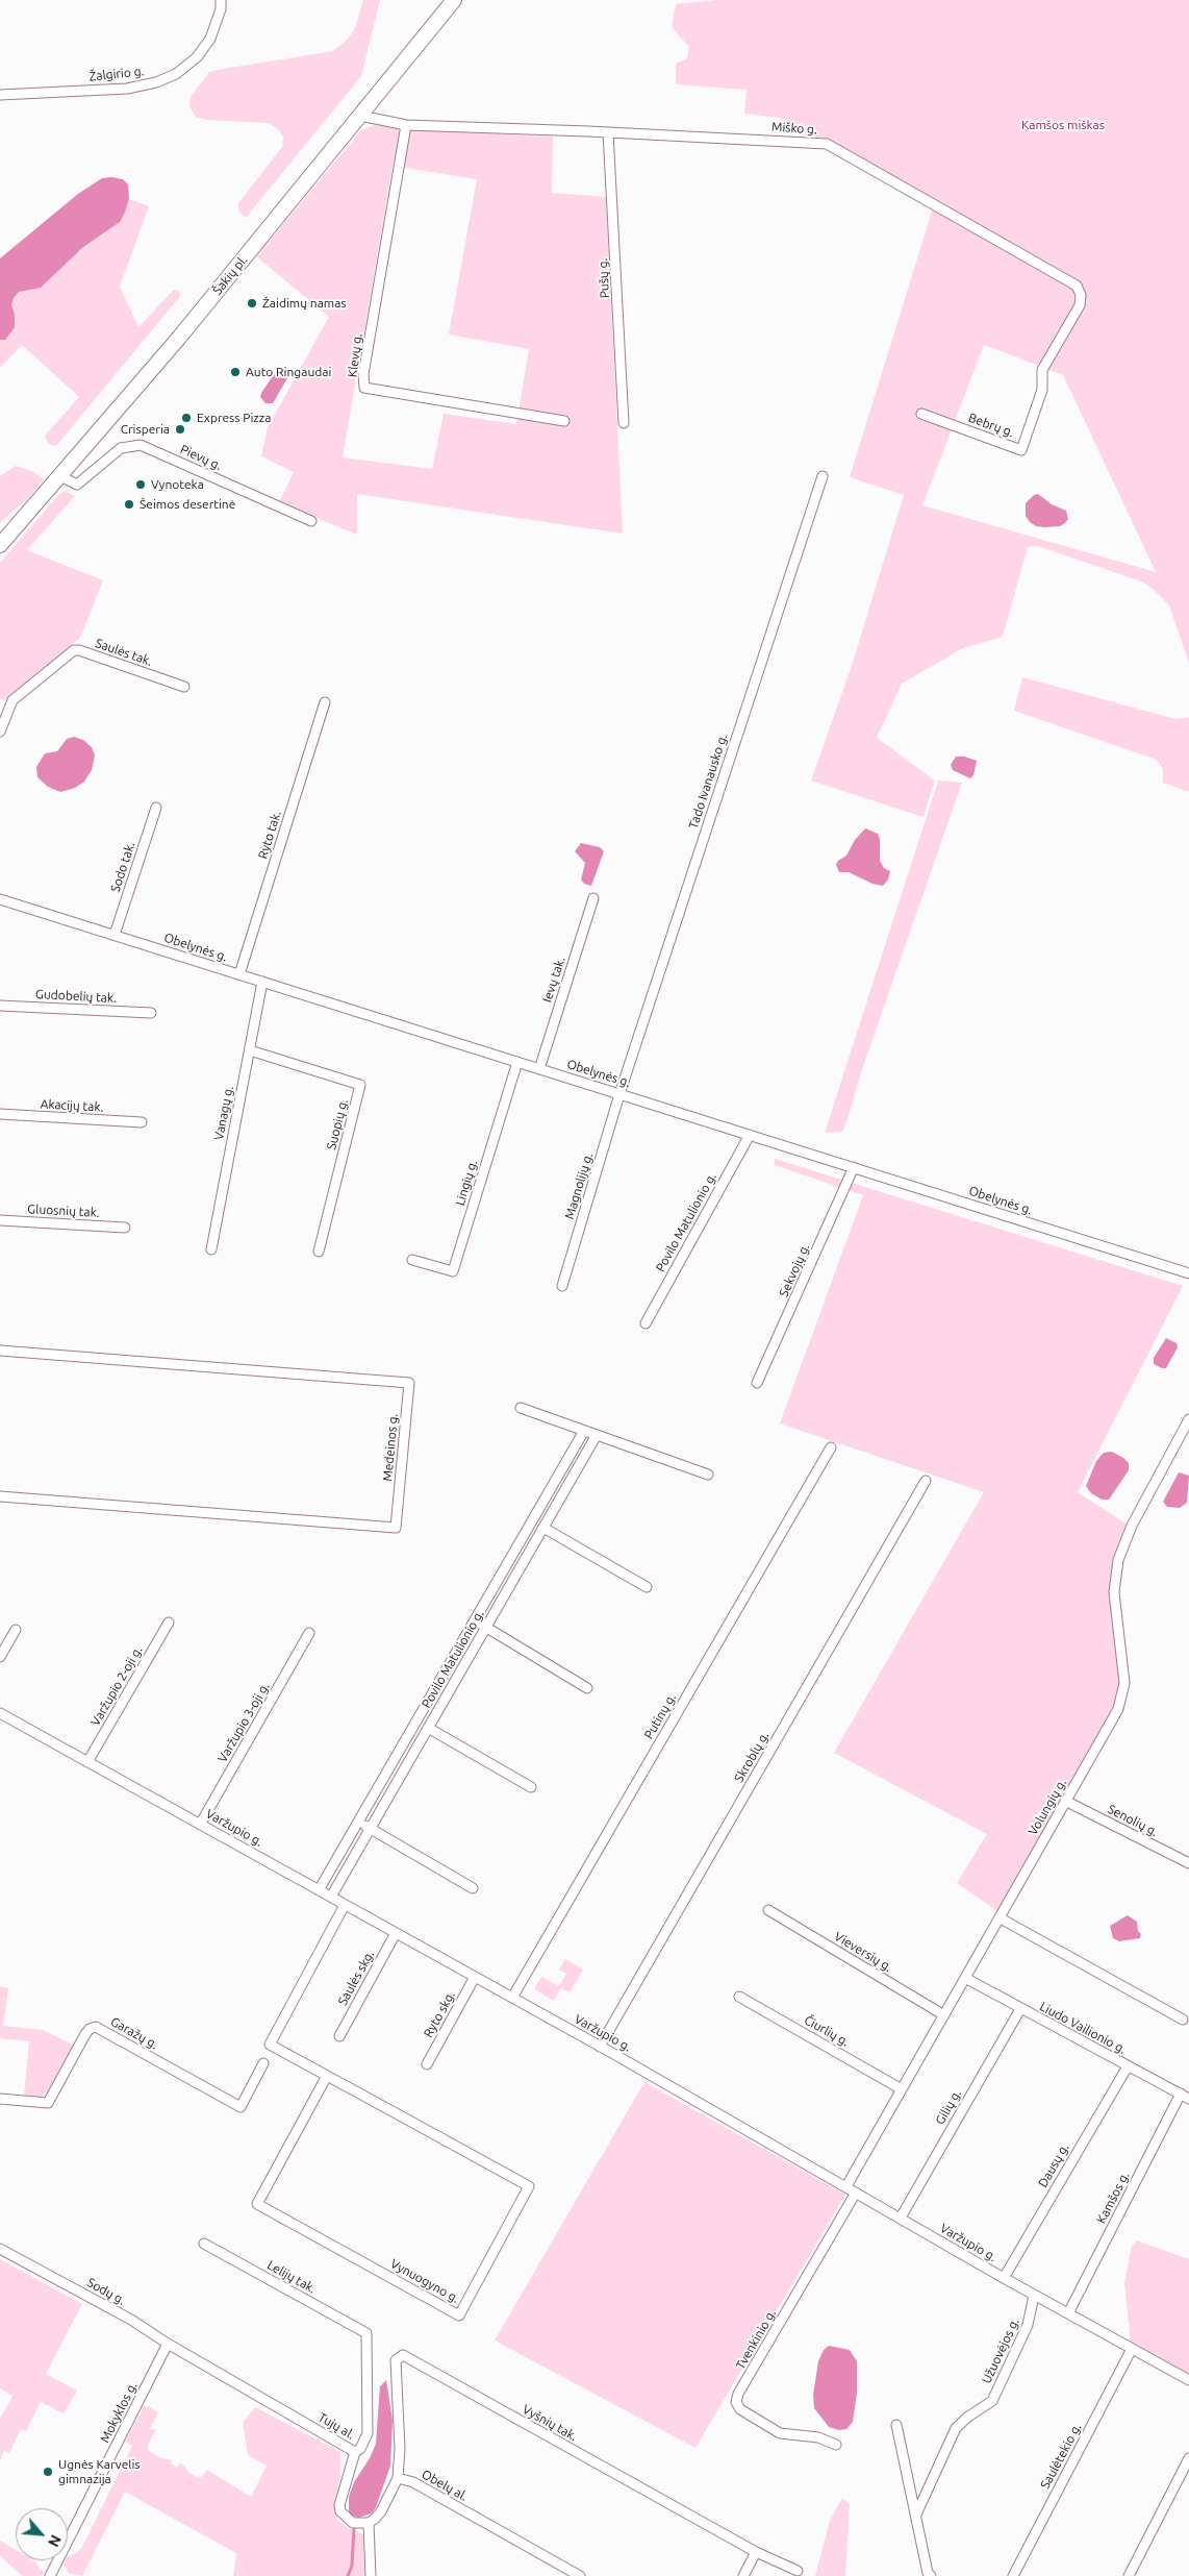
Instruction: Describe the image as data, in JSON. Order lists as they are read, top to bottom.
{
  "streets": {
    "main road": ["Šakių pl."],
    "street": [
      "Žalgirio g.",
      "Miško g.",
      "Pušų g.",
      "Klevų g.",
      "Bebrų g.",
      "Pievų g.",
      "Saulės tak.",
      "Tado Ivanausko g.",
      "Ryto tak.",
      "Sodo tak.",
      "Obelynės g.",
      "Ievų tak.",
      "Gudobelių tak.",
      "Akacijų tak.",
      "Vanagų g.",
      "Suopių g.",
      "Lingių g.",
      "Magnolijų g.",
      "Gluosnių tak.",
      "Povilo Matulionio g.",
      "Sekvojų g.",
      "Medeinos g.",
      "Varžupio 2-oji g.",
      "Putinų g.",
      "Varžupio 3-oji g.",
      "Skroblų g.",
      "Volungių g.",
      "Senolių g.",
      "Varžupio g.",
      "Vieversių g.",
      "Saulės skg.",
      "Ryto skg.",
      "Liudo Vailionio g.",
      "Čiurlių g.",
      "Garažų g.",
      "Gilių g.",
      "Dausų g.",
      "Kamšos g.",
      "Lelijų tak.",
      "Vynuogyno g.",
      "Sodų g.",
      "Tvenkinio g.",
      "Užuovėjos g.",
      "Mokyklos g.",
      "Vyšnių tak.",
      "Tujų al.",
      "Saulėtekio g.",
      "Obelų al."
    ]
  },
  "crossings": [
    ["Miško g.", "Šakių pl."],
    ["Miško g.", "Pušų g."],
    ["Miško g.", "Klevų g."],
    ["Miško g.", "Bebrų g."],
    ["Šakių pl.", "Pievų g."],
    ["Tado Ivanausko g.", "Obelynės g."],
    ["Tado Ivanausko g.", "Magnolijų g."],
    ["Ryto tak.", "Obelynės g."],
    ["Sodo tak.", "Obelynės g."],
    ["Obelynės g.", "Ievų tak."],
    ["Obelynės g.", "Vanagų g."],
    ["Obelynės g.", "Lingių g."],
    ["Obelynės g.", "Magnolijų g."],
    ["Obelynės g.", "Povilo Matulionio g."],
    ["Obelynės g.", "Sekvojų g."],
    ["Vanagų g.", "Suopių g."],
    ["Povilo Matulionio g.", "Varžupio g."],
    ["Varžupio 2-oji g.", "Varžupio g."],
    ["Putinų g.", "Varžupio g."],
    ["Varžupio 3-oji g.", "Varžupio g."],
    ["Skroblų g.", "Varžupio g."],
    ["Volungių g.", "Senolių g."],
    ["Volungių g.", "Varžupio g."],
    ["Volungių g.", "Vieversių g."],
    ["Volungių g.", "Liudo Vailionio g."],
    ["Volungių g.", "Čiurlių g."],
    ["Varžupio g.", "Saulės skg."],
    ["Varžupio g.", "Ryto skg."],
    ["Varžupio g.", "Gilių g."],
    ["Varžupio g.", "Dausų g."],
    ["Varžupio g.", "Kamšos g."],
    ["Varžupio g.", "Vynuogyno g."],
    ["Varžupio g.", "Tvenkinio g."],
    ["Varžupio g.", "Užuovėjos g."],
    ["Varžupio g.", "Saulėtekio g."],
    ["Liudo Vailionio g.", "Gilių g."],
    ["Liudo Vailionio g.", "Dausų g."],
    ["Liudo Vailionio g.", "Kamšos g."],
    ["Lelijų tak.", "Tujų al."],
    ["Sodų g.", "Mokyklos g."],
    ["Sodų g.", "Tujų al."],
    ["Vyšnių tak.", "Obelų al."]
  ],
  "parks": ["Kamšos miškas"],
  "places": [
    "Žaidimų namas",
    "Auto Ringaudai",
    "Express Pizza",
    "Crisperia",
    "Vynoteka",
    "Šeimos desertinė",
    "Ugnės Karvelis gimnazija"
  ],
  "north": "bottom right"
}
